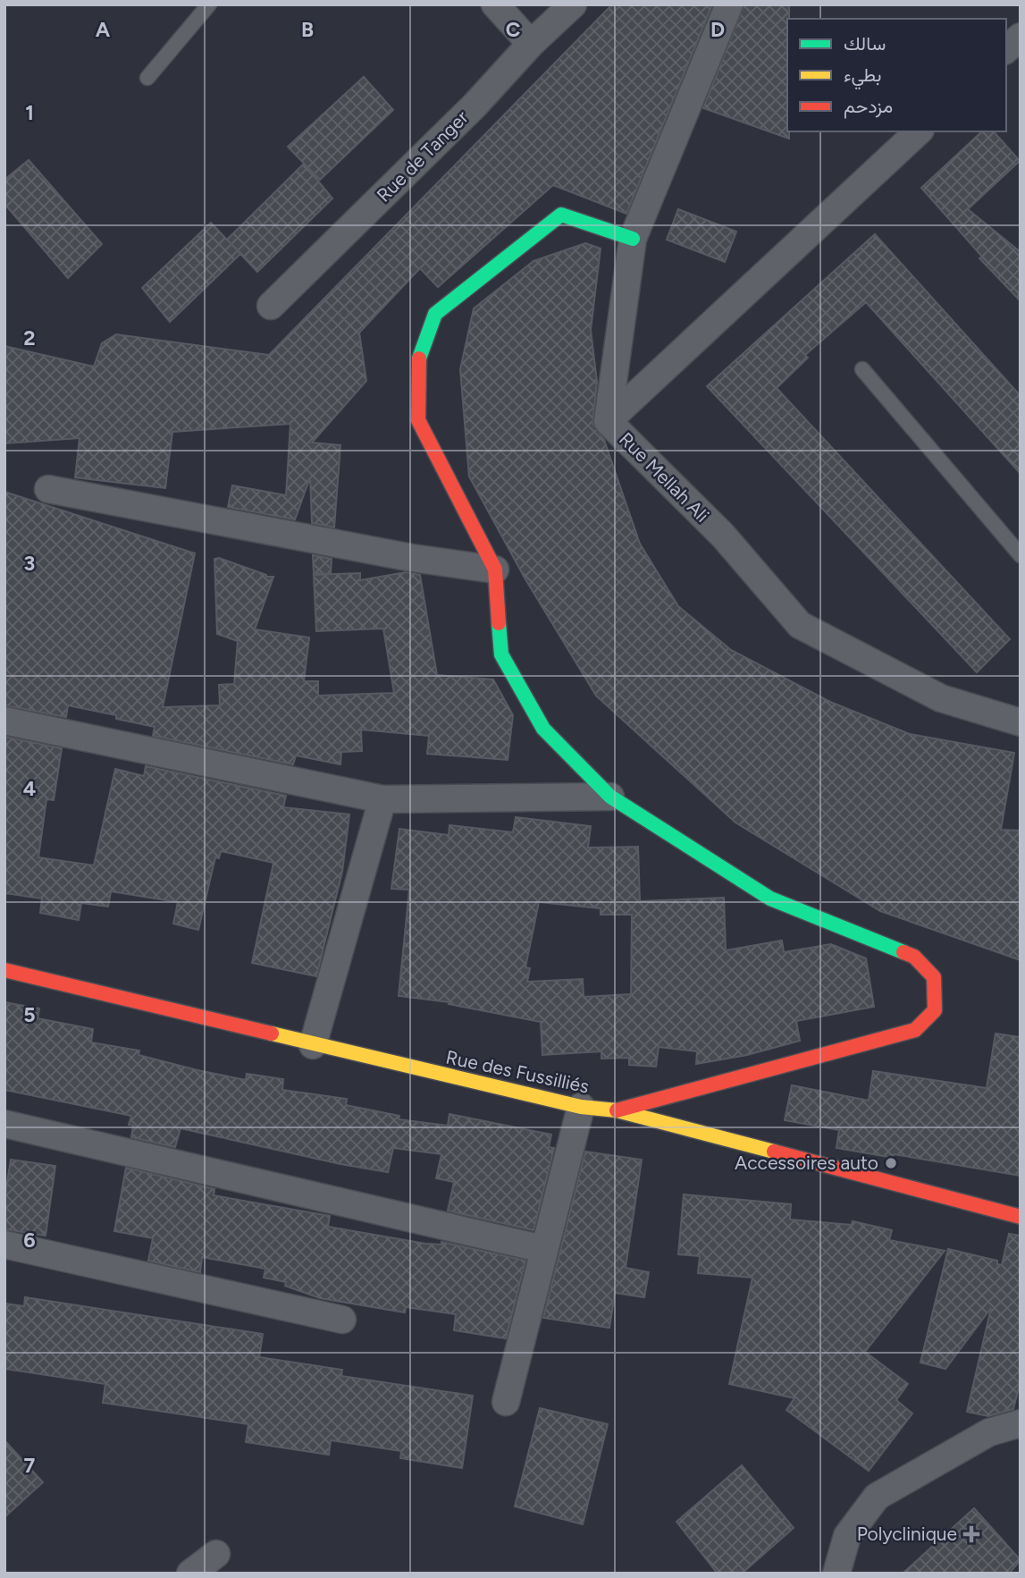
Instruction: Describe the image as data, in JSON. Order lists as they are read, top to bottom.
{
  "streets": {
    "street": ["Rue de Tanger", "Rue Mellah Ali", "Rue des Fussilliés"]
  },
  "places": {
    "other": ["Accessoires auto"],
    "health": ["Polyclinique"]
  },
  "legend": ["سالك", "بطيء", "مزدحم"],
  "grid": {
    "columns": [
      "A",
      "B",
      "C",
      "D"
    ],
    "rows": [
      "1",
      "2",
      "3",
      "4",
      "5",
      "6",
      "7"
    ]
  }
}
